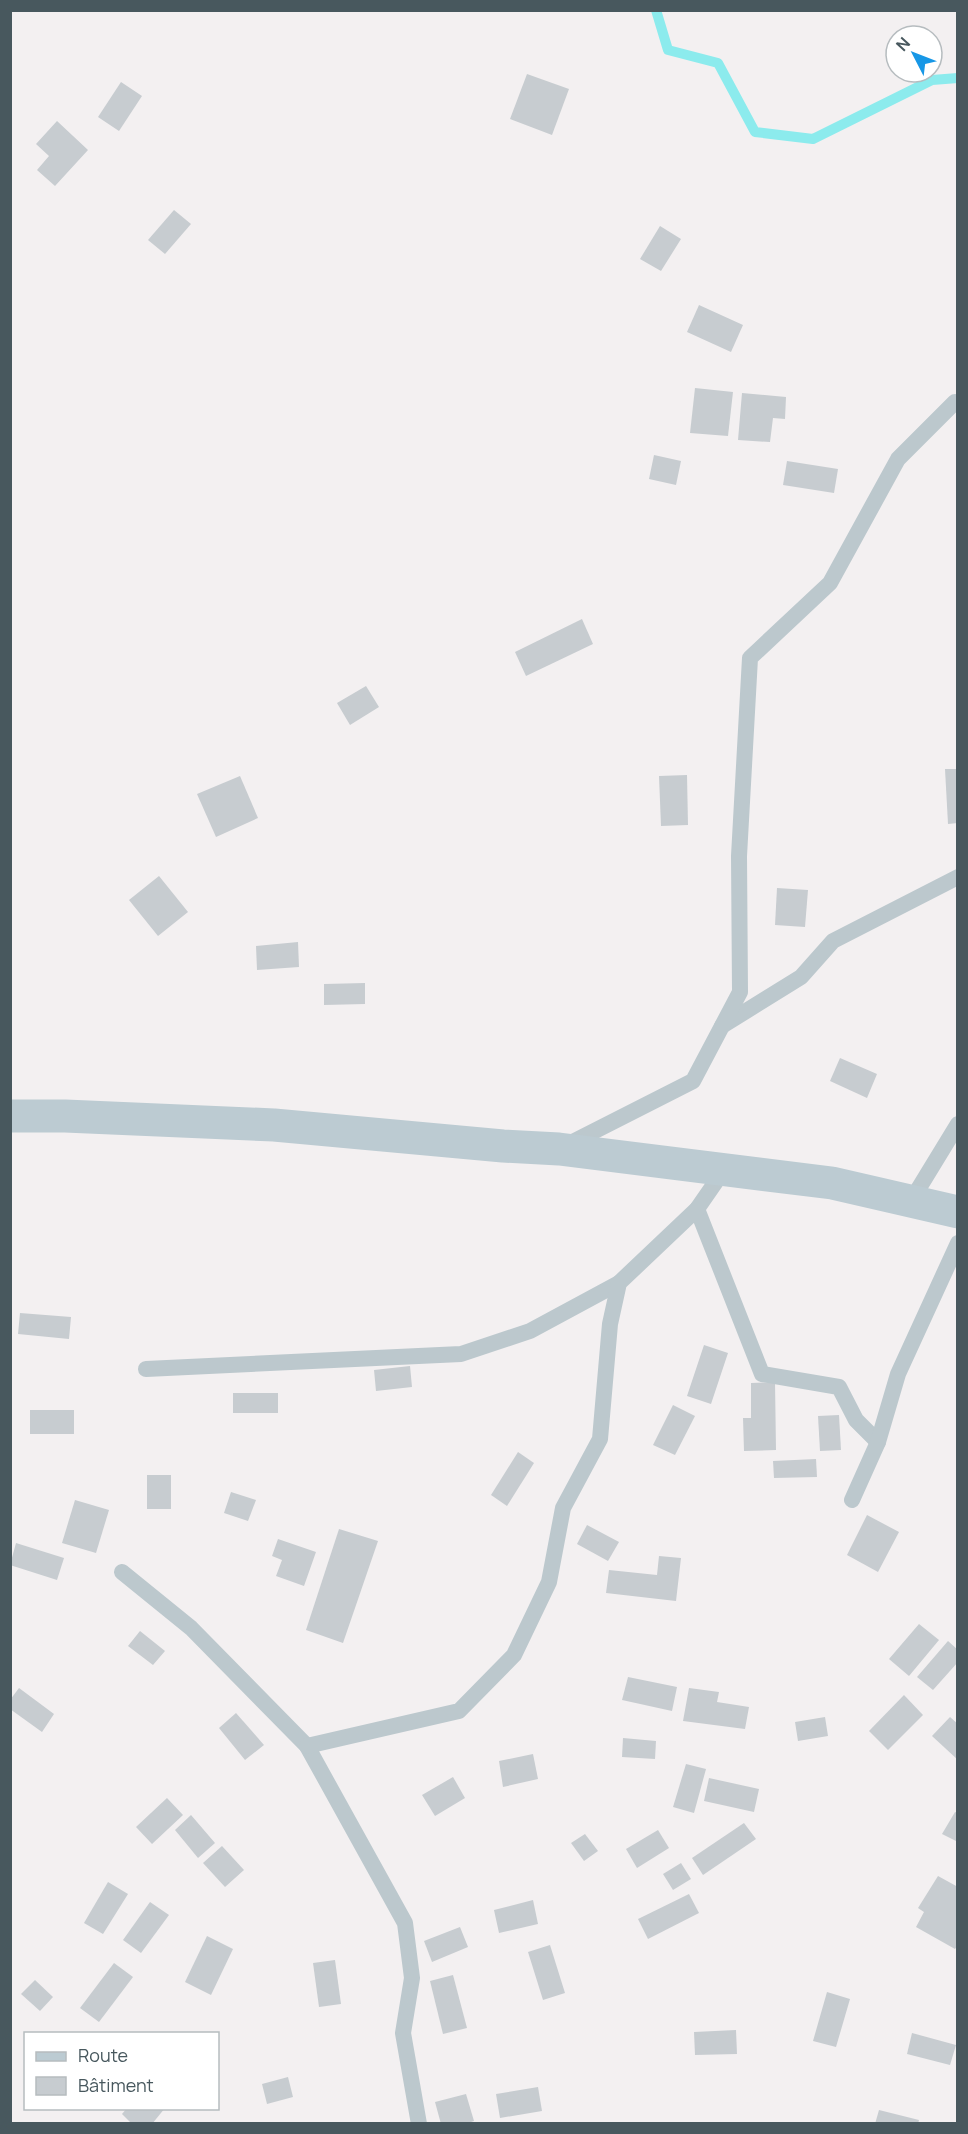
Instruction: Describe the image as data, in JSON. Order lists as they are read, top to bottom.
{
  "legend": ["Route", "Bâtiment"],
  "north": "top left"
}
